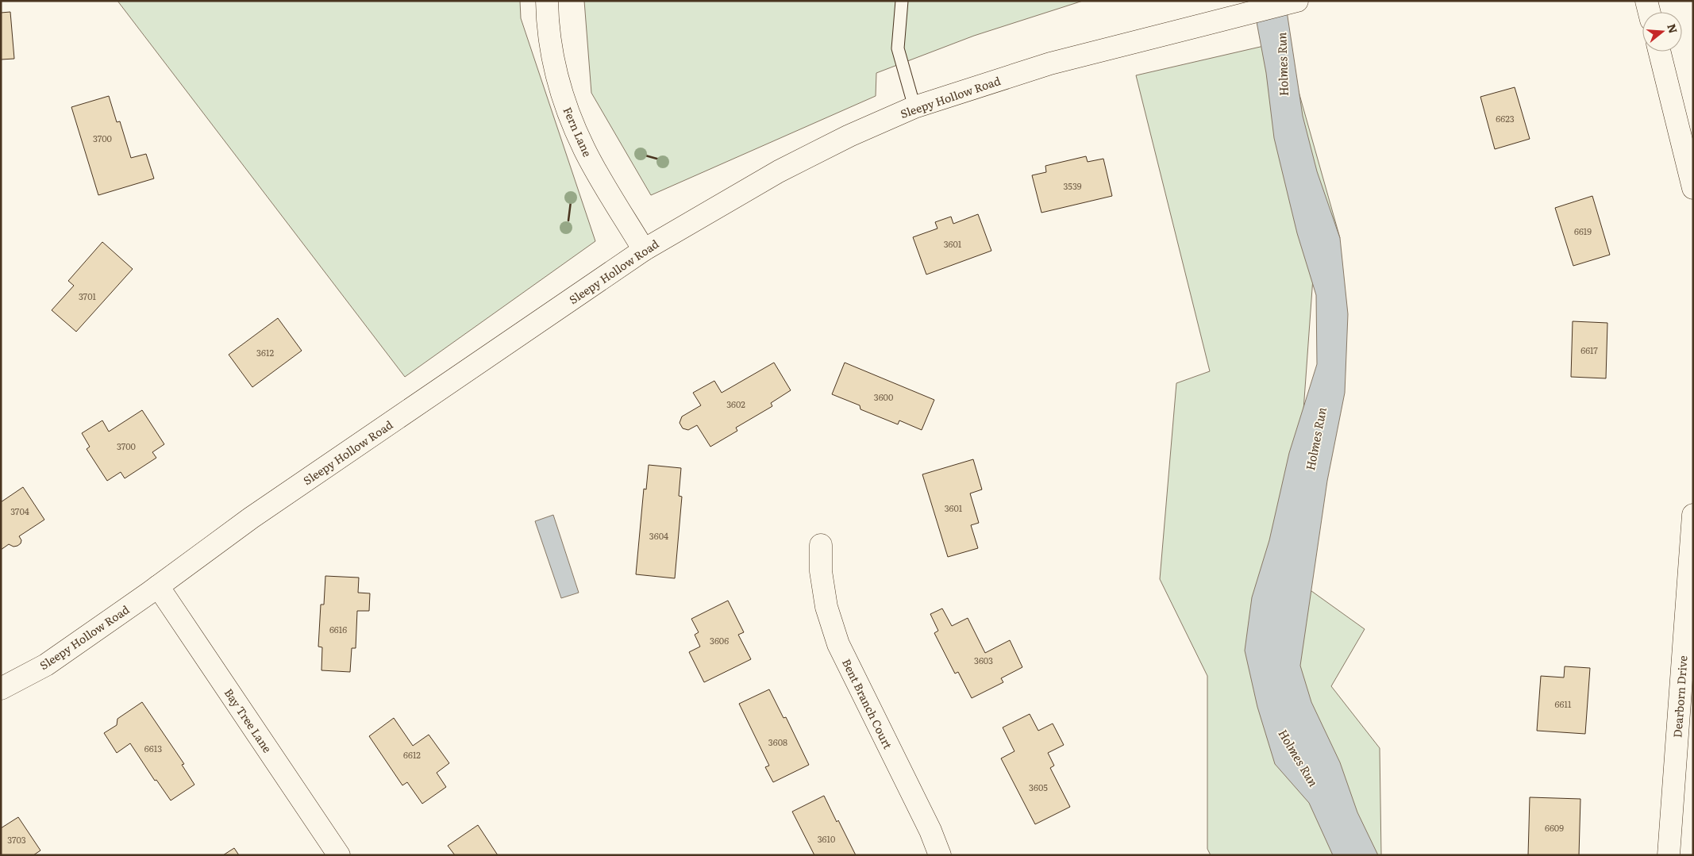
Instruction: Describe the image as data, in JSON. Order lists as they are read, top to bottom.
{
  "streets": {
    "main road": [
      "Sleepy Hollow Road",
      "Fern Lane",
      "Dearborn Drive",
      "Bent Branch Court",
      "Bay Tree Lane"
    ]
  },
  "crossings": [
    ["Sleepy Hollow Road", "Fern Lane"],
    ["Sleepy Hollow Road", "Bay Tree Lane"]
  ],
  "water": ["Holmes Run"],
  "house_numbers": [
    "6623",
    "3700",
    "3539",
    "6619",
    "3601",
    "3701",
    "6617",
    "3612",
    "3600",
    "3602",
    "3700",
    "3601",
    "3704",
    "3604",
    "6616",
    "3606",
    "3603",
    "6611",
    "3608",
    "6613",
    "6612",
    "3605",
    "6609",
    "3610",
    "3703"
  ],
  "north": "right"
}
